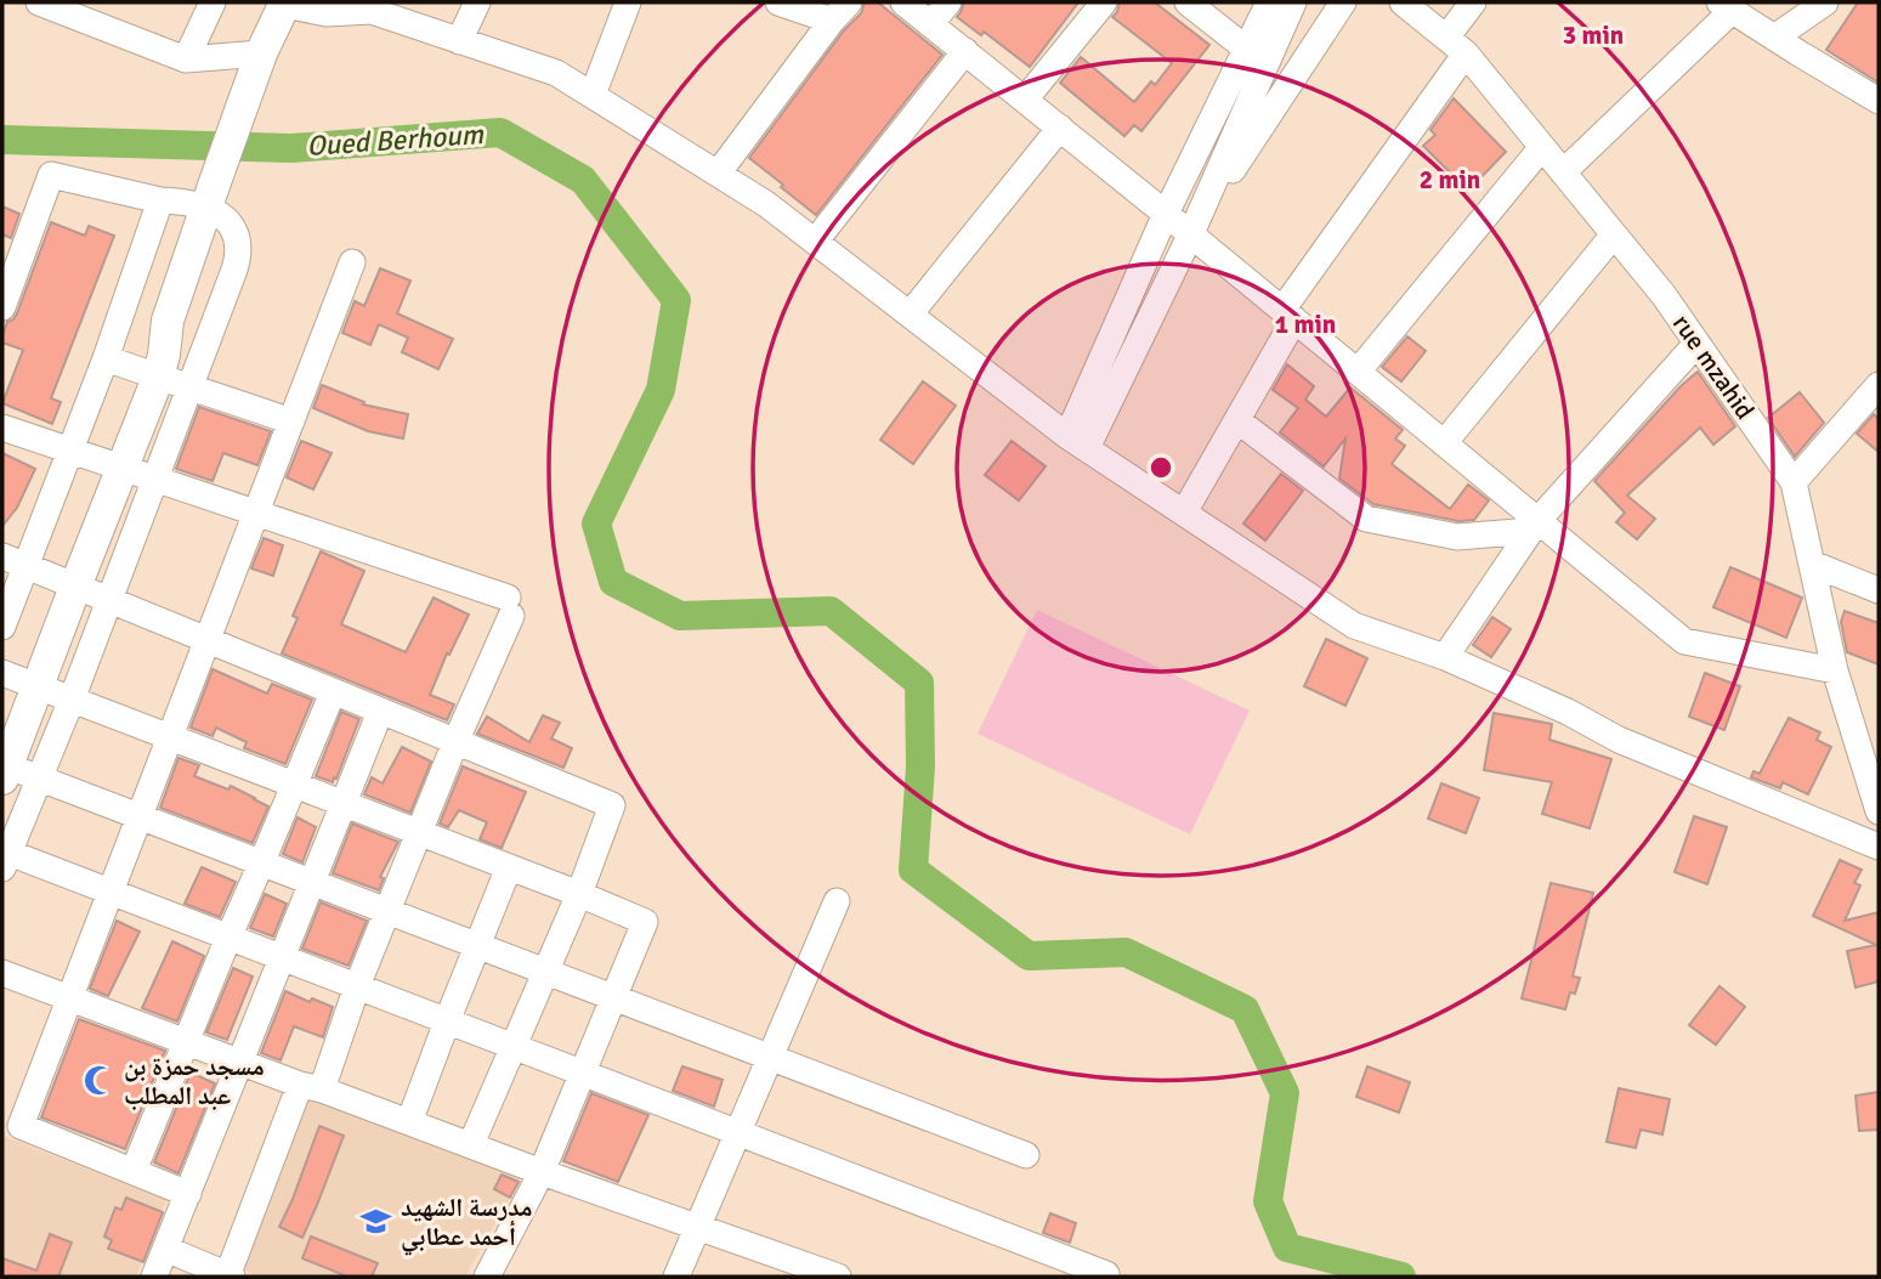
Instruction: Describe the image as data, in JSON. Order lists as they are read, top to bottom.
{
  "streets": {
    "street": ["rue mzahid"]
  },
  "water": ["Oued Berhoum"],
  "places": {
    "mosque": ["مسجد حمزة بن عبد المطلب"],
    "school or university": ["مدرسة الشهيد أحمد عطابي"]
  },
  "rings": ["3 min", "2 min", "1 min"]
}
